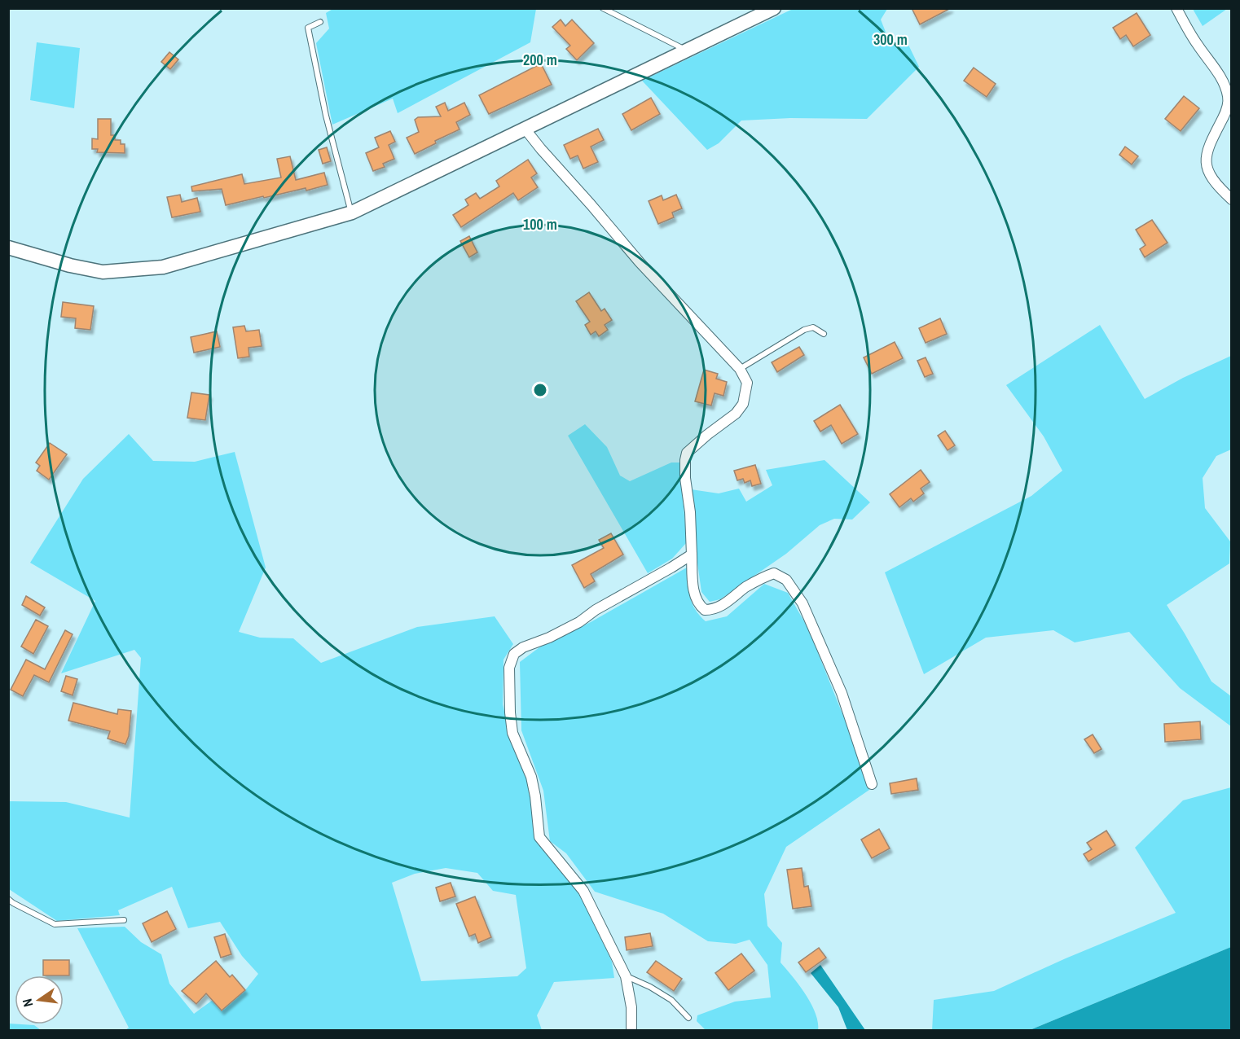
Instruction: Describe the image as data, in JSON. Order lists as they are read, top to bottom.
{
  "north": "left",
  "rings": ["300 m", "200 m", "100 m"]
}
